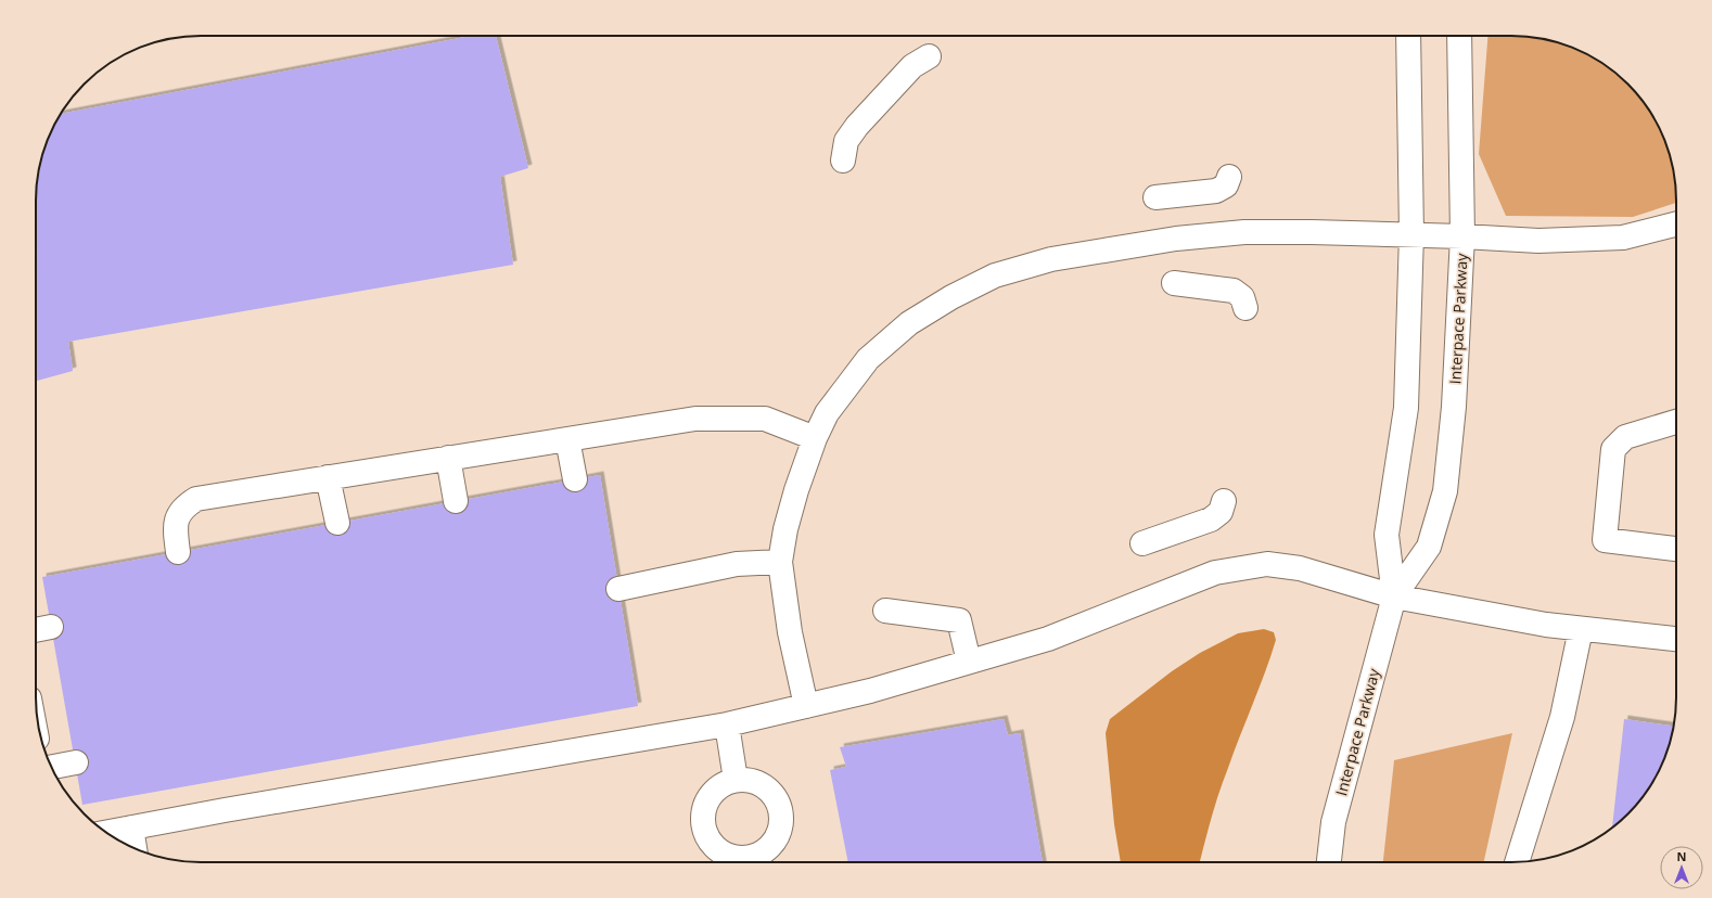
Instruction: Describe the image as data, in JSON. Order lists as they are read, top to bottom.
{
  "streets": {
    "street": ["Interpace Parkway"]
  },
  "north": "top"
}
